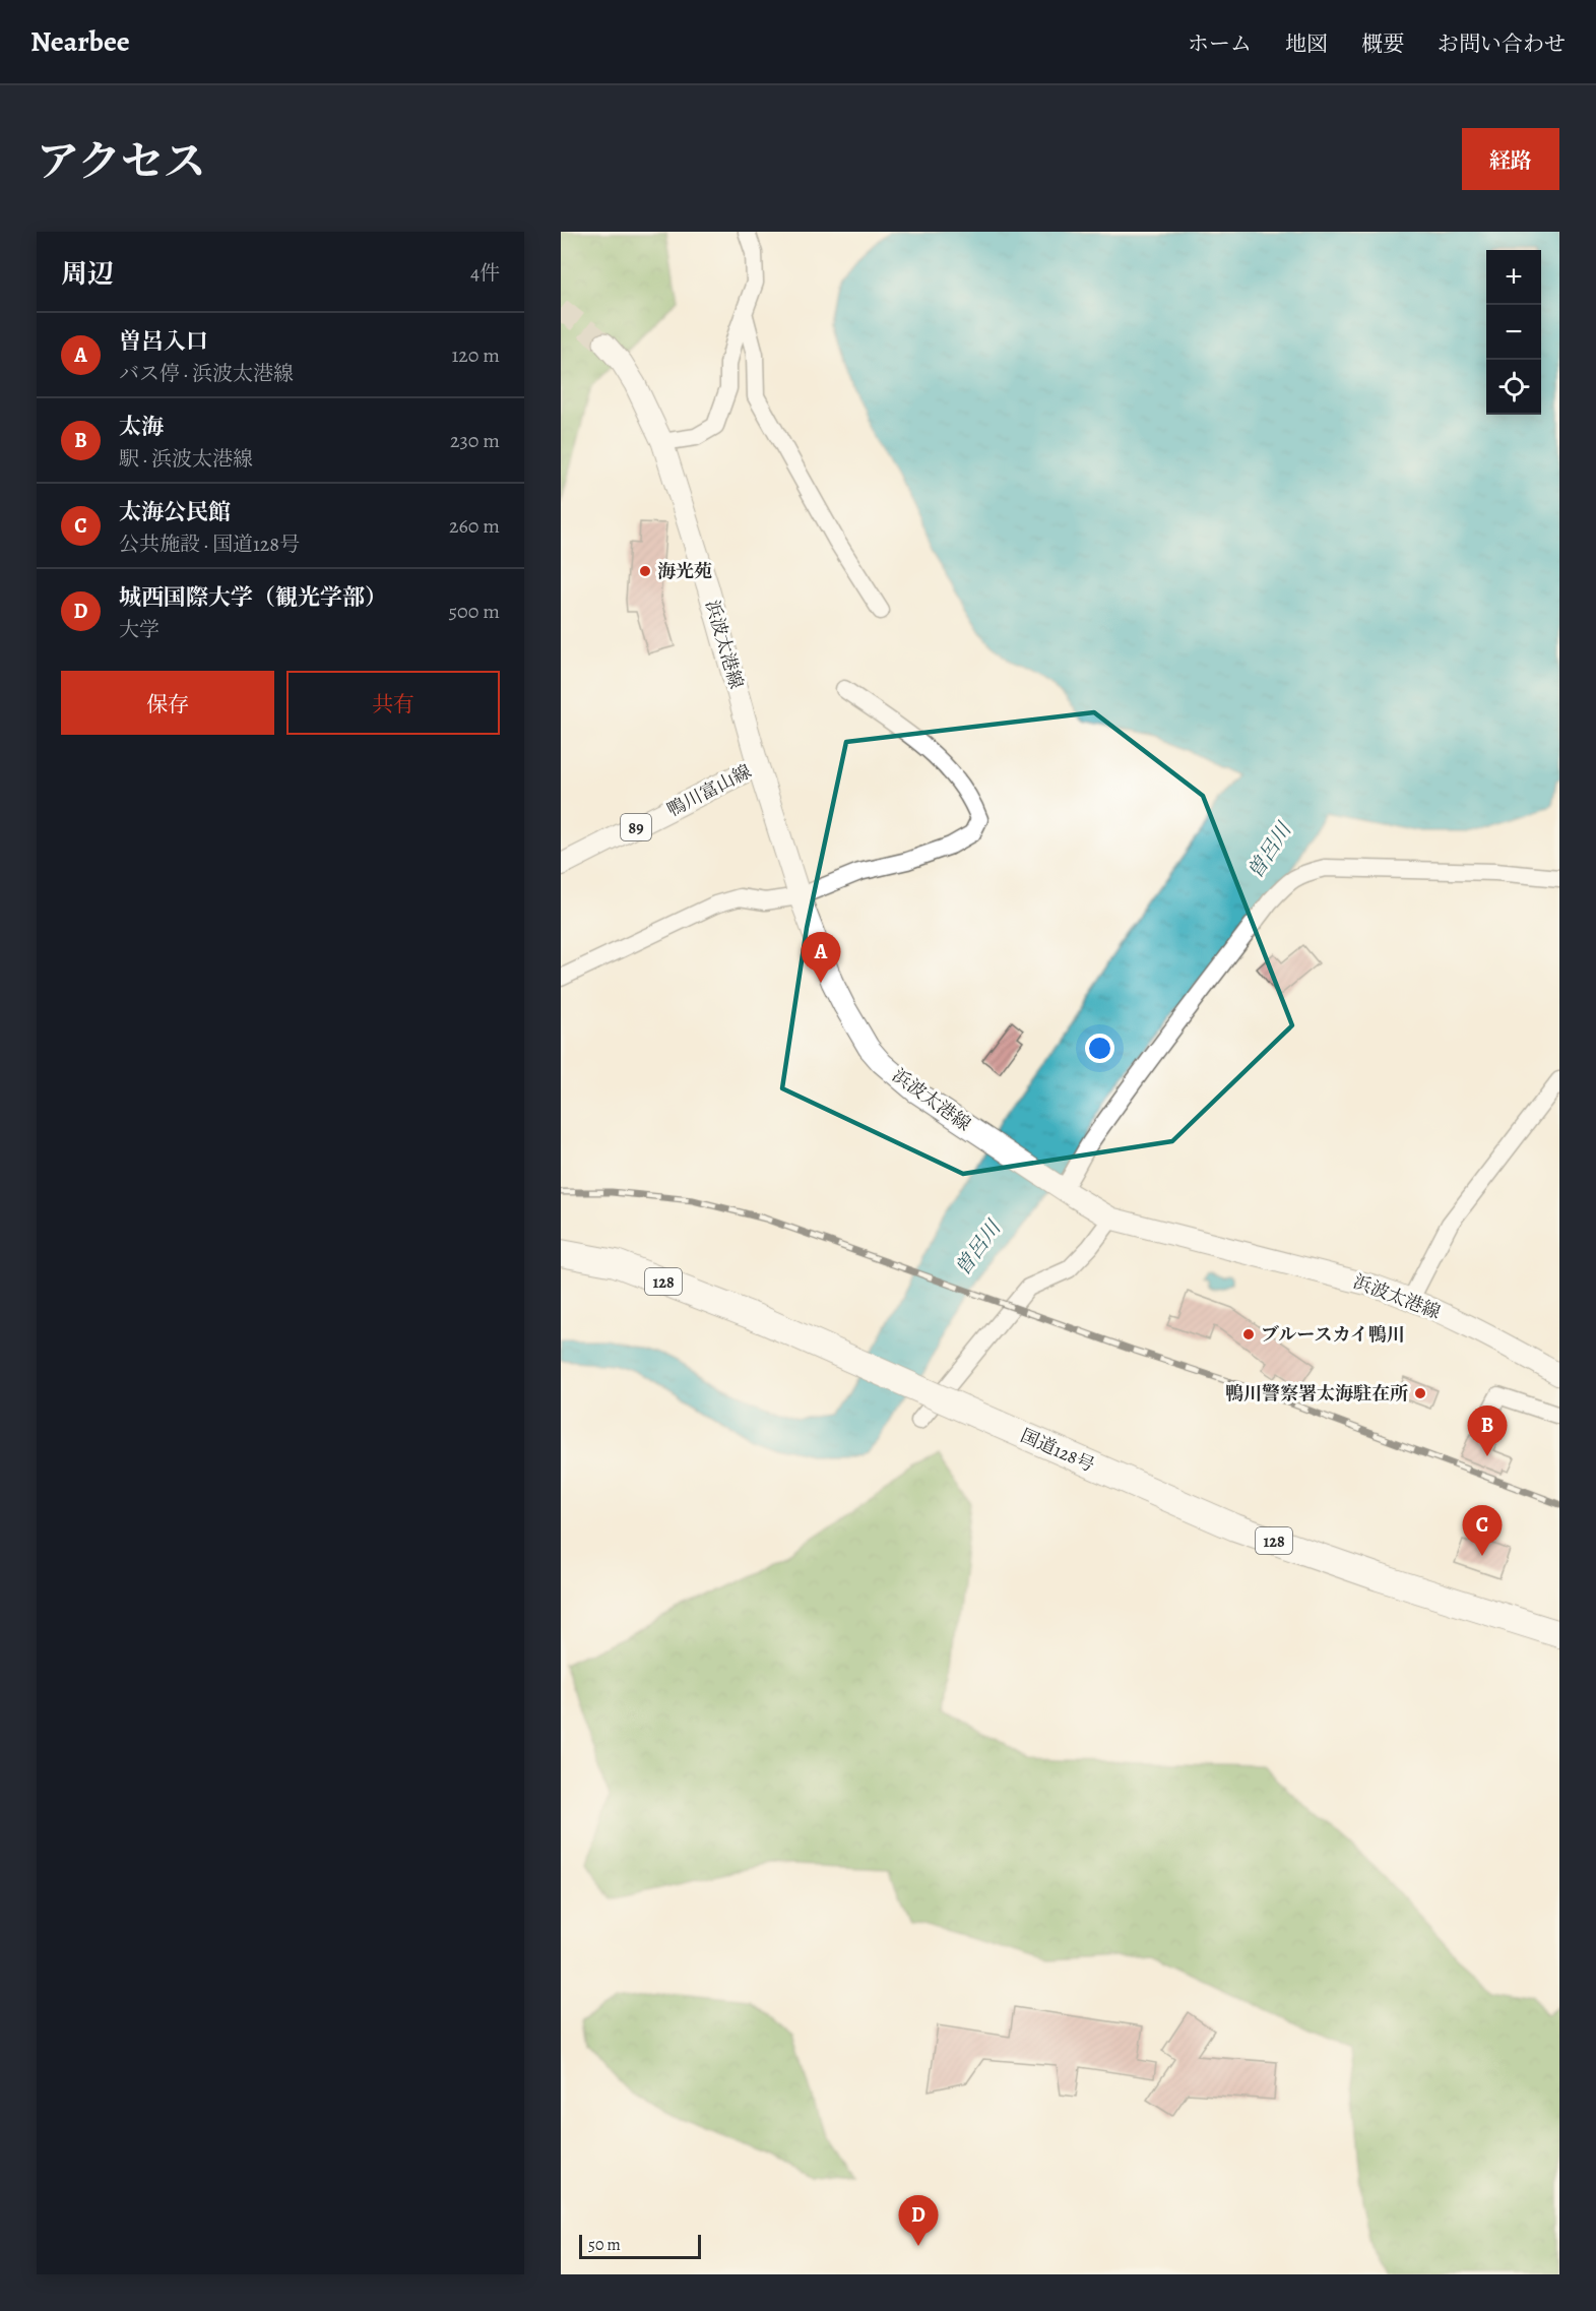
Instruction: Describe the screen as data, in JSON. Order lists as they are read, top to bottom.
{
  "streets": {
    "highway": ["128", "国道128号"],
    "main road": ["浜波太港線", "鴨川富山線", "89"]
  },
  "crossings": [
    ["浜波太港線", "鴨川富山線"]
  ],
  "water": ["曽呂川"],
  "places": ["海光苑", "ブルースカイ鴨川", "鴨川警察署太海駐在所"],
  "scale_bar": "50 m",
  "page": {
    "header": "Nearbee",
    "nav": [
      "ホーム",
      "地図",
      "概要",
      "お問い合わせ"
    ],
    "title": "アクセス",
    "buttons": [
      "経路",
      ["保存", "共有"]
    ],
    "heading": ["周辺", "4件"],
    "map_buttons": ["+", "−"],
    "list": [
      {
        "mark": "A",
        "name": "曽呂入口",
        "note": "バス停 · 浜波太港線",
        "value": "120 m"
      },
      {
        "mark": "B",
        "name": "太海",
        "note": "駅 · 浜波太港線",
        "value": "230 m"
      },
      {
        "mark": "C",
        "name": "太海公民館",
        "note": "公共施設 · 国道128号",
        "value": "260 m"
      },
      {
        "mark": "D",
        "name": "城西国際大学（観光学部）",
        "note": "大学",
        "value": "500 m"
      }
    ],
    "pins": [
      "A",
      "B",
      "C",
      "D"
    ],
    "scale": "50 m"
  }
}
